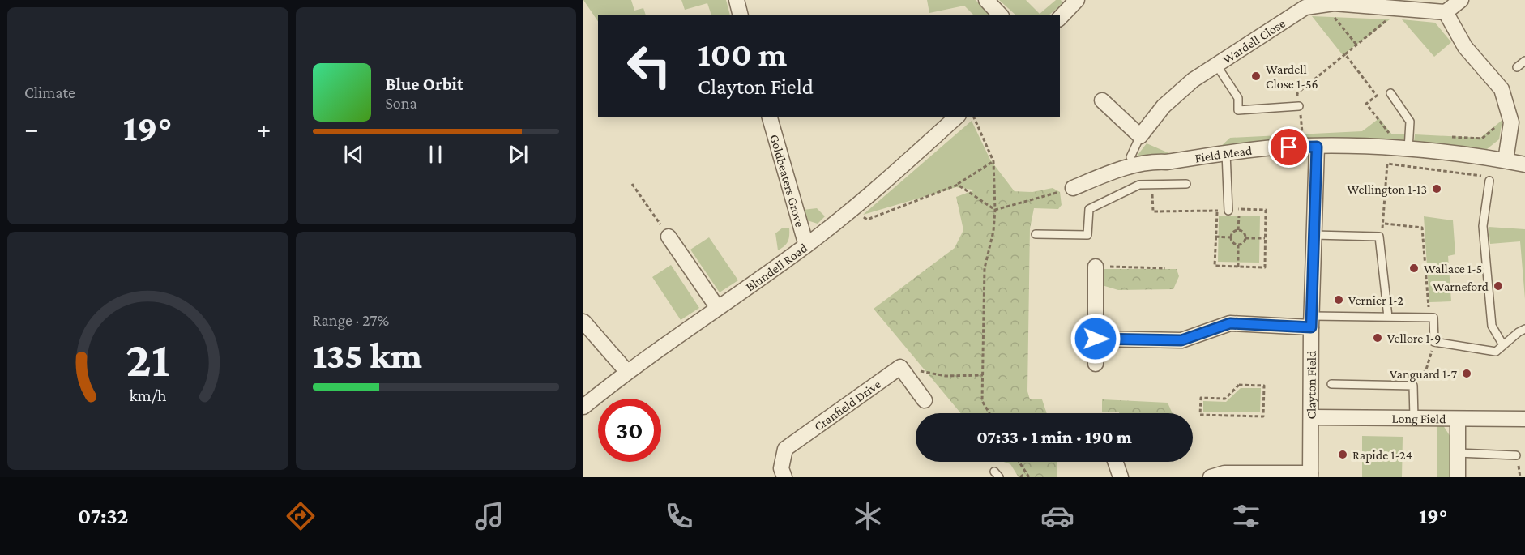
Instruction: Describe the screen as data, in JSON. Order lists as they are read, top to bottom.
{
  "streets": {
    "street": [
      "Wardell Close",
      "Field Mead",
      "Goldbeaters Grove",
      "Blundell Road",
      "Clayton Field",
      "Cranfield Drive",
      "Long Field"
    ]
  },
  "crossings": [
    ["Field Mead", "Clayton Field"],
    ["Goldbeaters Grove", "Blundell Road"],
    ["Clayton Field", "Long Field"]
  ],
  "places": [
    "Wardell Close 1-56",
    "Wellington 1-13",
    "Wallace 1-5",
    "Warneford",
    "Vernier 1-2",
    "Vellore 1-9",
    "Vanguard 1-7",
    "Rapide 1-24"
  ],
  "page": {
    "tile": [
      "Climate",
      ["Range · 27%", "135 km"]
    ],
    "turn": ["100 m", "Clayton Field"],
    "song": ["Blue Orbit", "Sona"],
    "heat": ["−", "19°", "+"],
    "limit": "30",
    "trip": "07:33 · 1 min · 190 m",
    "tabs": ["07:32", "19°"],
    "gauge": ["21", "km/h"]
  }
}
